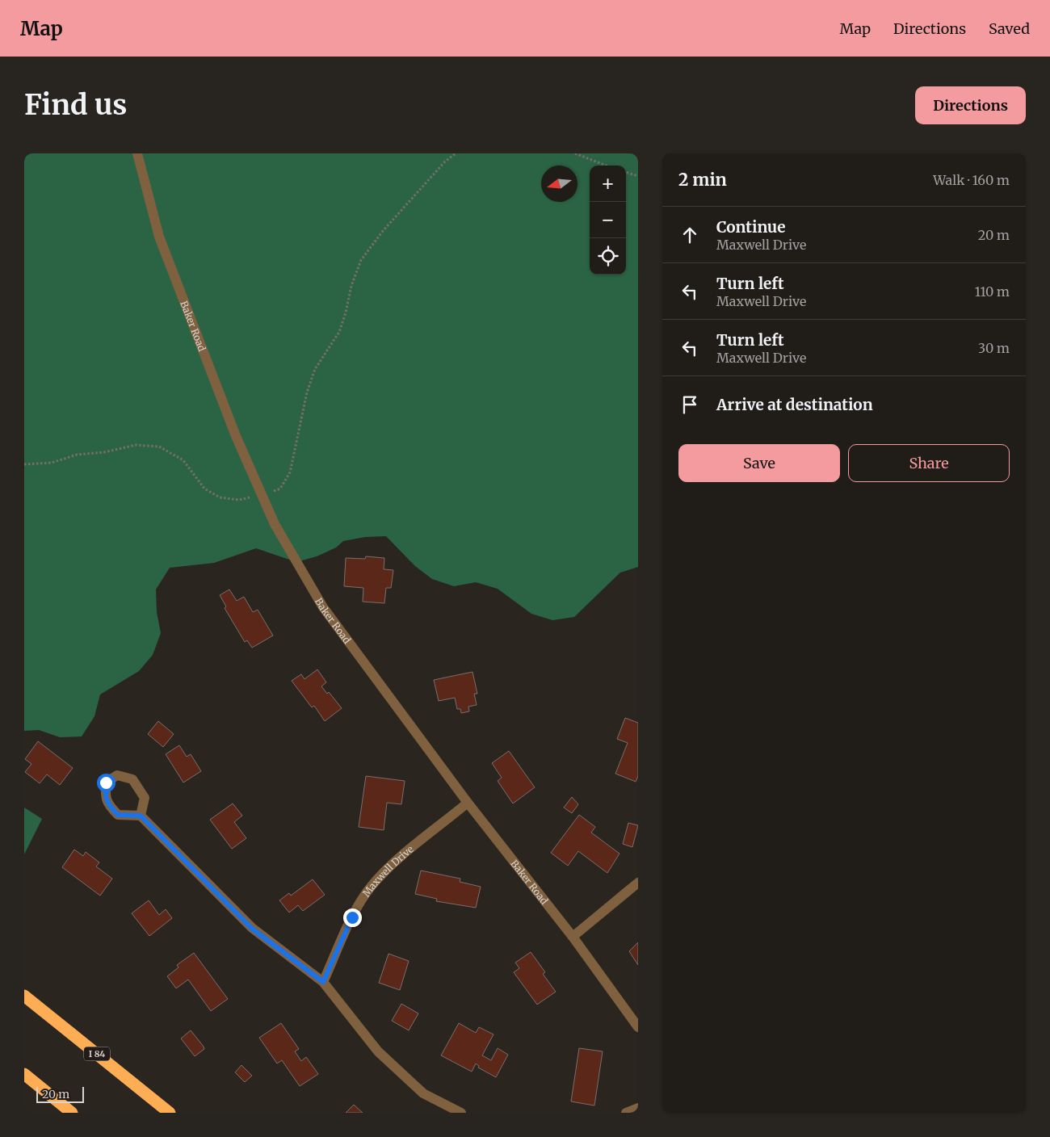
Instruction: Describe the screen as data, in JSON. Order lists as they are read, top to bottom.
{
  "streets": {
    "highway": ["I 84"],
    "street": ["Baker Road", "Maxwell Drive"]
  },
  "crossings": [
    ["Baker Road", "Maxwell Drive"]
  ],
  "scale_bar": "20 m",
  "north": "left",
  "page": {
    "header": "Map",
    "nav": ["Map", "Directions", "Saved"],
    "buttons": [
      "Directions",
      ["Save", "Share"]
    ],
    "title": "Find us",
    "heading": ["2 min", "Walk · 160 m"],
    "map_buttons": ["+", "−"],
    "list": [
      ["Continue", "Maxwell Drive", "20 m"],
      ["Turn left", "Maxwell Drive", "110 m"],
      ["Turn left", "Maxwell Drive", "30 m"],
      "Arrive at destination"
    ],
    "scale": "20 m"
  }
}
